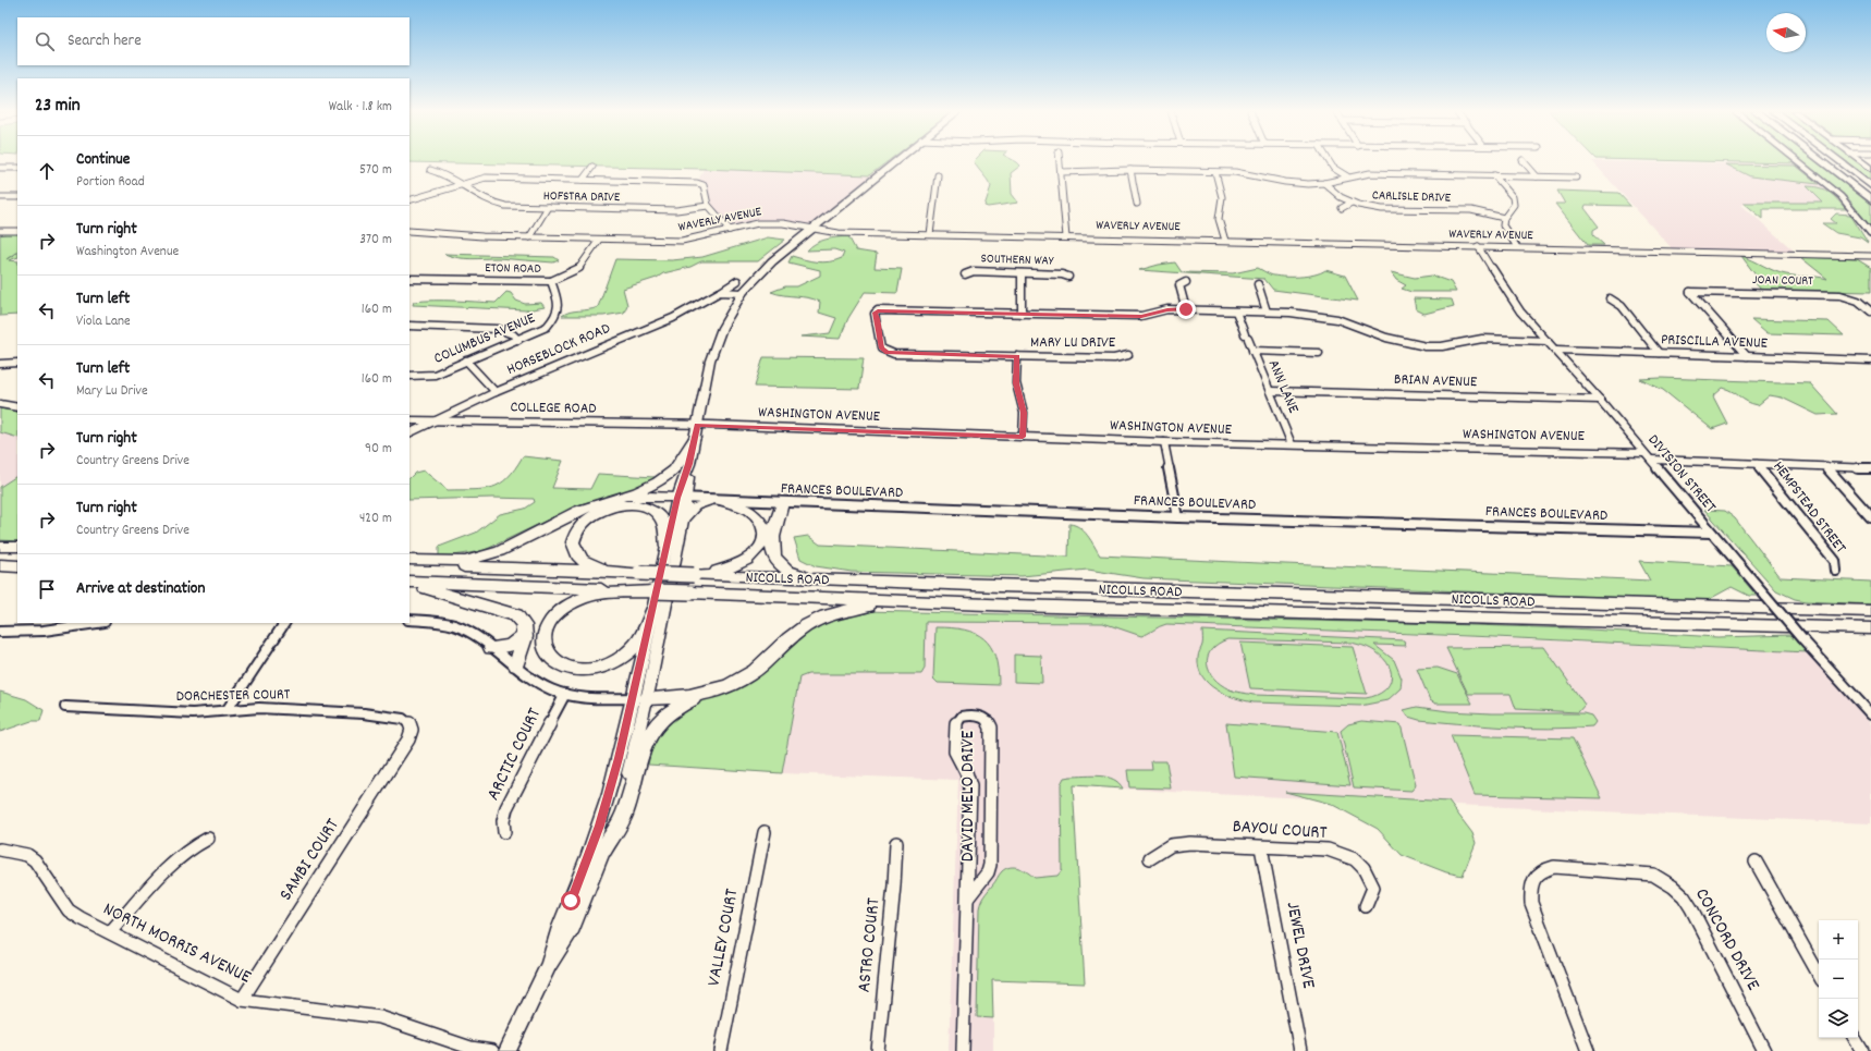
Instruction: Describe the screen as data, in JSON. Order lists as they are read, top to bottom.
{
  "streets": {
    "highway": ["NICOLLS ROAD"],
    "street": [
      "HOFSTRA DRIVE",
      "CARLISLE DRIVE",
      "WAVERLY AVENUE",
      "SOUTHERN WAY",
      "ETON ROAD",
      "JOAN COURT",
      "COLUMBUS AVENUE",
      "PRISCILLA AVENUE",
      "MARY LU DRIVE",
      "HORSEBLOCK ROAD",
      "BRIAN AVENUE",
      "ANN LANE",
      "COLLEGE ROAD",
      "WASHINGTON AVENUE",
      "DIVISION STREET",
      "FRANCES BOULEVARD",
      "HEMPSTEAD STREET",
      "DORCHESTER COURT",
      "ARCTIC COURT",
      "DAVID MELO DRIVE",
      "BAYOU COURT",
      "SAMBI COURT",
      "VALLEY COURT",
      "CONCORD DRIVE",
      "NORTH MORRIS AVENUE",
      "ASTRO COURT",
      "JEWEL DRIVE"
    ]
  },
  "crossings": [
    ["WAVERLY AVENUE", "ETON ROAD"],
    ["WAVERLY AVENUE", "DIVISION STREET"],
    ["ETON ROAD", "COLUMBUS AVENUE"],
    ["JOAN COURT", "PRISCILLA AVENUE"],
    ["PRISCILLA AVENUE", "DIVISION STREET"],
    ["HORSEBLOCK ROAD", "COLLEGE ROAD"],
    ["BRIAN AVENUE", "ANN LANE"],
    ["BRIAN AVENUE", "DIVISION STREET"],
    ["ANN LANE", "WASHINGTON AVENUE"],
    ["COLLEGE ROAD", "WASHINGTON AVENUE"],
    ["WASHINGTON AVENUE", "DIVISION STREET"],
    ["WASHINGTON AVENUE", "HEMPSTEAD STREET"],
    ["DIVISION STREET", "FRANCES BOULEVARD"],
    ["DORCHESTER COURT", "SAMBI COURT"],
    ["BAYOU COURT", "JEWEL DRIVE"],
    ["SAMBI COURT", "NORTH MORRIS AVENUE"]
  ],
  "north": "left",
  "page": {
    "search": "Search here",
    "heading": ["23 min", "Walk · 1.8 km"],
    "list": [
      ["Continue", "Portion Road", "570 m"],
      ["Turn right", "Washington Avenue", "370 m"],
      ["Turn left", "Viola Lane", "160 m"],
      ["Turn left", "Mary Lu Drive", "160 m"],
      ["Turn right", "Country Greens Drive", "90 m"],
      ["Turn right", "Country Greens Drive", "420 m"],
      "Arrive at destination"
    ],
    "map_buttons": ["+", "−"]
  }
}
